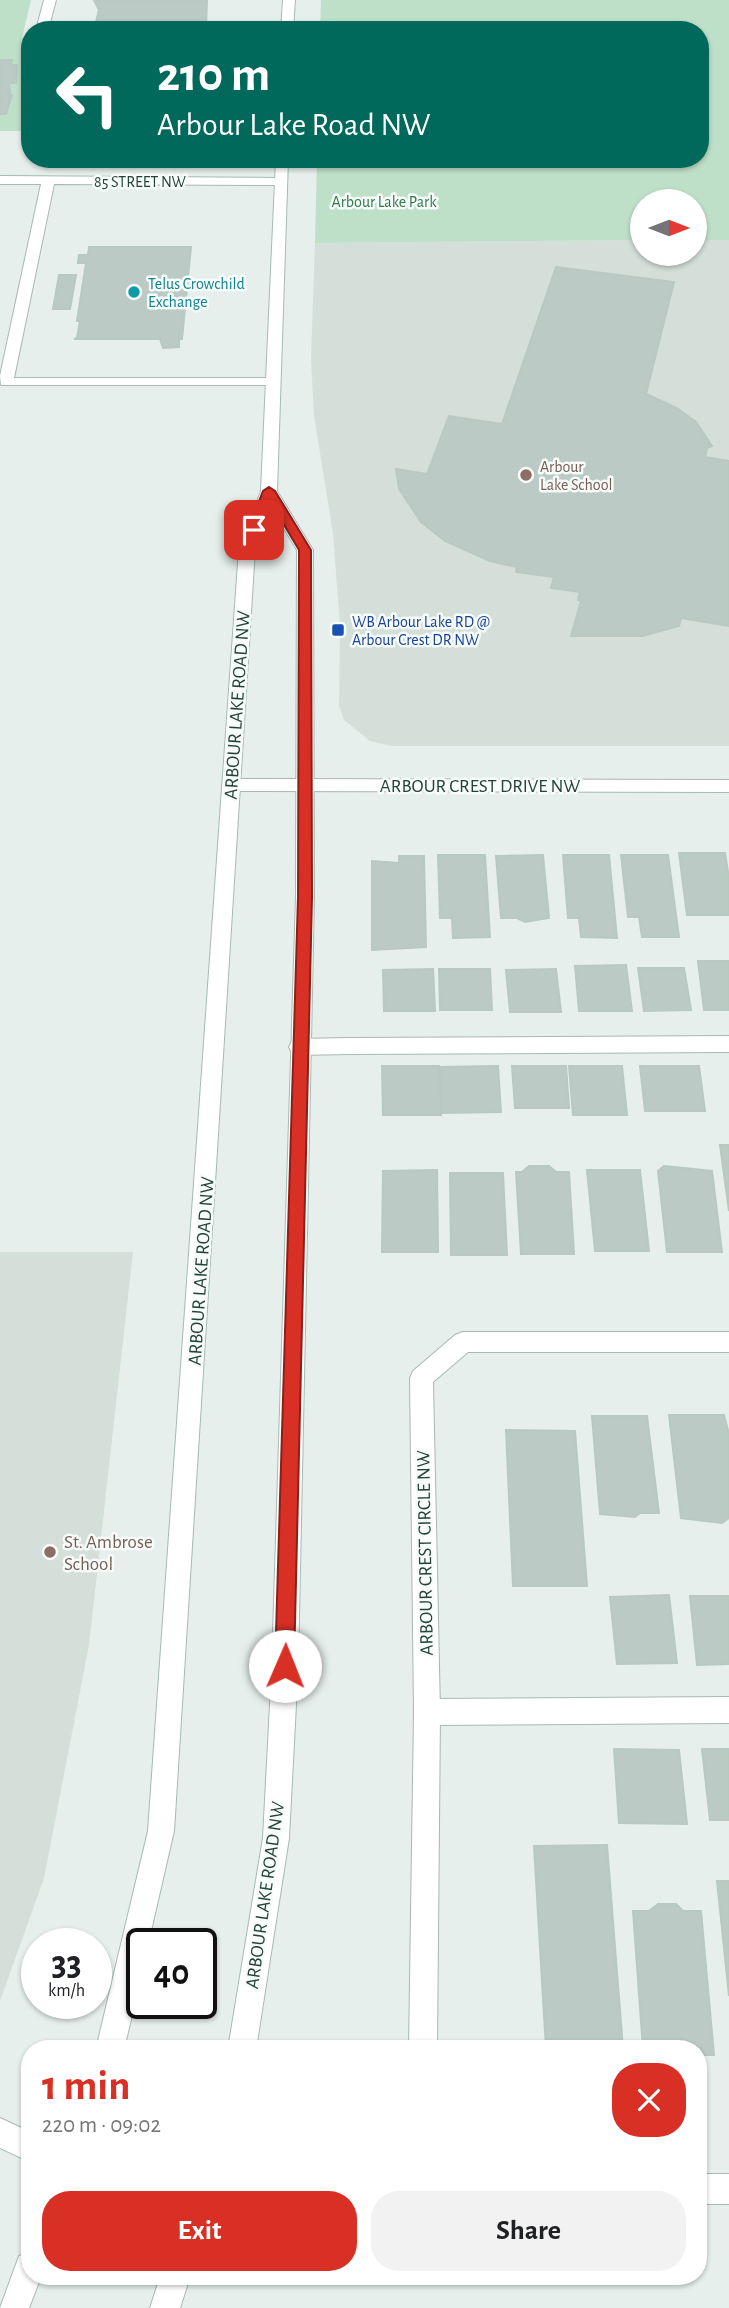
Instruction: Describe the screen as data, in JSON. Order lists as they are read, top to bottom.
{
  "streets": {
    "street": [
      "85 STREET NW",
      "ARBOUR LAKE ROAD NW",
      "ARBOUR CREST DRIVE NW",
      "ARBOUR CREST CIRCLE NW"
    ]
  },
  "crossings": [
    ["85 STREET NW", "ARBOUR LAKE ROAD NW"],
    ["ARBOUR LAKE ROAD NW", "ARBOUR CREST DRIVE NW"]
  ],
  "parks": ["Arbour Lake Park"],
  "places": {
    "other": ["Telus Crowchild Exchange", "Arbour Lake School", "St. Ambrose School"],
    "transit": ["WB Arbour Lake RD @ Arbour Crest DR NW"]
  },
  "north": "right",
  "page": {
    "turn": ["210 m", "Arbour Lake Road NW"],
    "speed": "33 km/h",
    "limit": "40",
    "heading": ["1 min", "220 m · 09:02"],
    "buttons": ["Exit", "Share"]
  }
}
